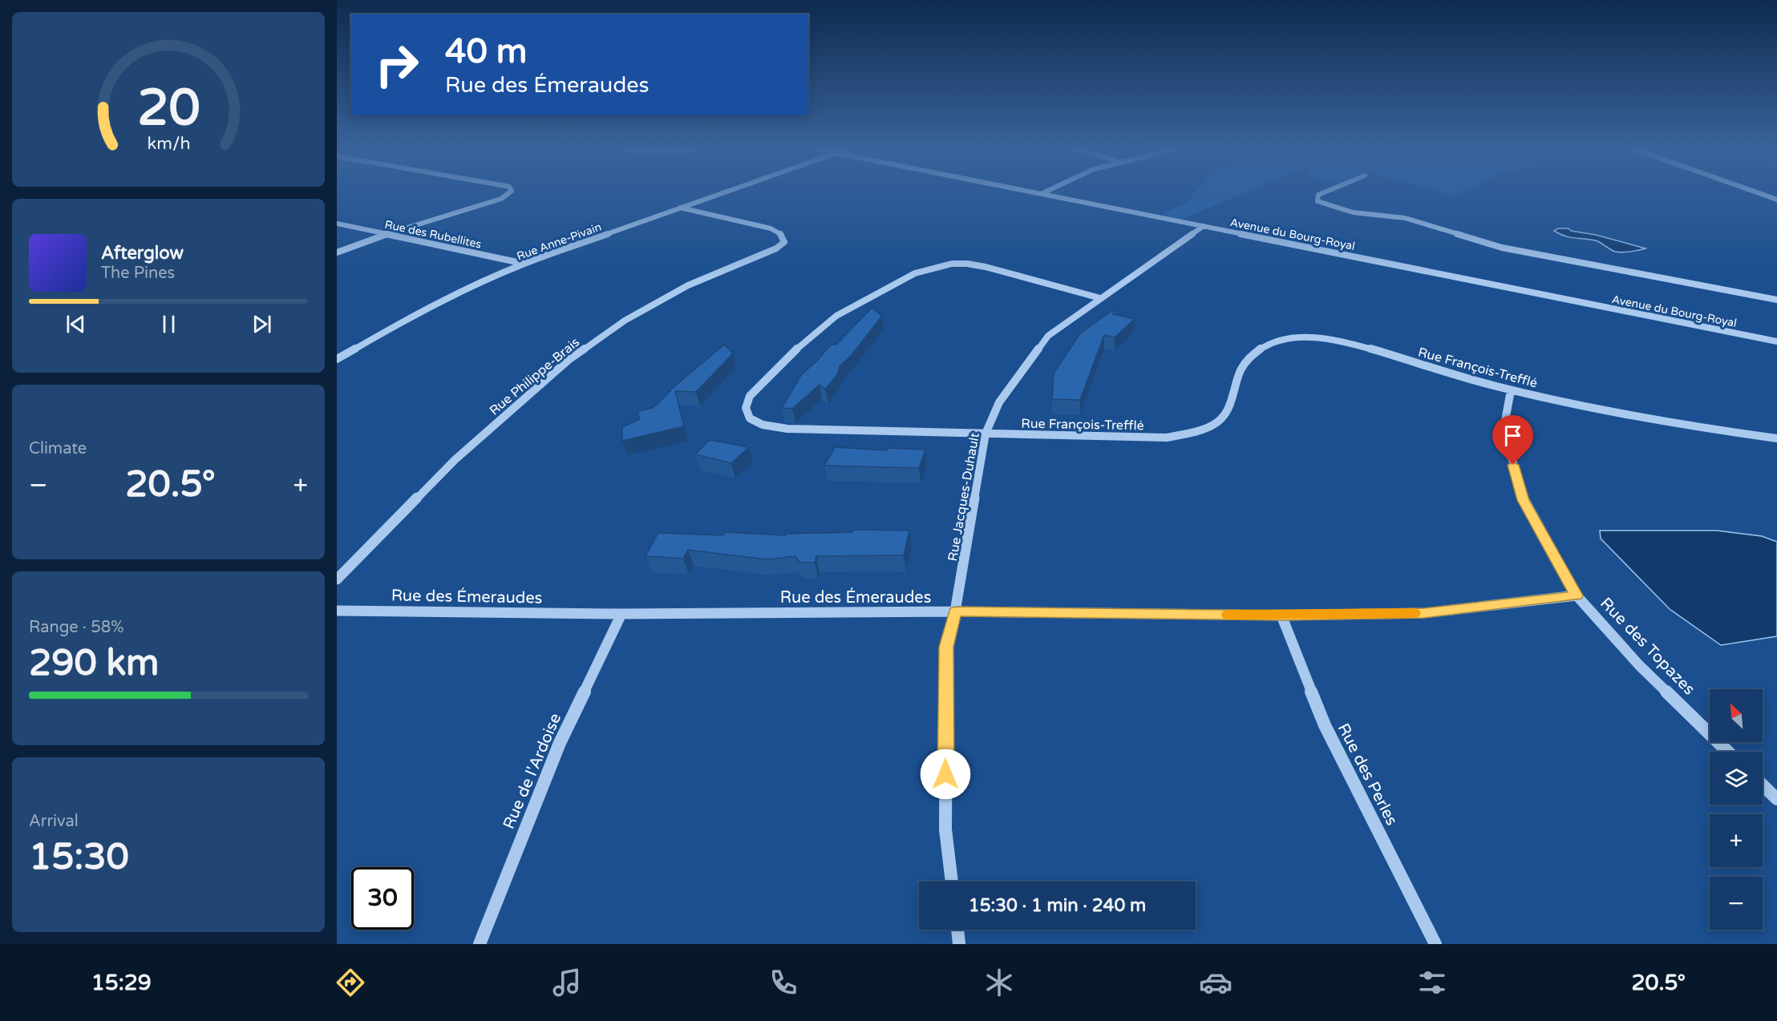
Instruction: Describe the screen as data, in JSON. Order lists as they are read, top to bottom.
{
  "streets": {
    "street": [
      "Rue des Rubellites",
      "Avenue du Bourg-Royal",
      "Rue Anne-Pivain",
      "Rue François-Trefflé",
      "Rue Philippe-Brais",
      "Rue Jacques-Duhault",
      "Rue des Émeraudes",
      "Rue des Topazes",
      "Rue de l'Ardoise",
      "Rue des Perles"
    ]
  },
  "crossings": [
    ["Rue des Rubellites", "Rue Anne-Pivain"],
    ["Avenue du Bourg-Royal", "Rue Jacques-Duhault"],
    ["Rue Anne-Pivain", "Rue Philippe-Brais"],
    ["Rue François-Trefflé", "Rue Jacques-Duhault"],
    ["Rue François-Trefflé", "Rue des Topazes"],
    ["Rue Jacques-Duhault", "Rue des Émeraudes"],
    ["Rue des Émeraudes", "Rue des Topazes"],
    ["Rue des Émeraudes", "Rue de l'Ardoise"],
    ["Rue des Émeraudes", "Rue des Perles"]
  ],
  "north": "top left",
  "page": {
    "turn": ["40 m", "Rue des Émeraudes"],
    "song": ["Afterglow", "The Pines"],
    "tile": [
      "Climate",
      ["Range · 58%", "290 km"],
      ["Arrival", "15:30"]
    ],
    "heat": ["−", "20.5°", "+"],
    "map_buttons": ["+", "−"],
    "limit": "30",
    "trip": "15:30 · 1 min · 240 m",
    "tabs": ["15:29", "20.5°"],
    "gauge": ["20", "km/h"]
  }
}
